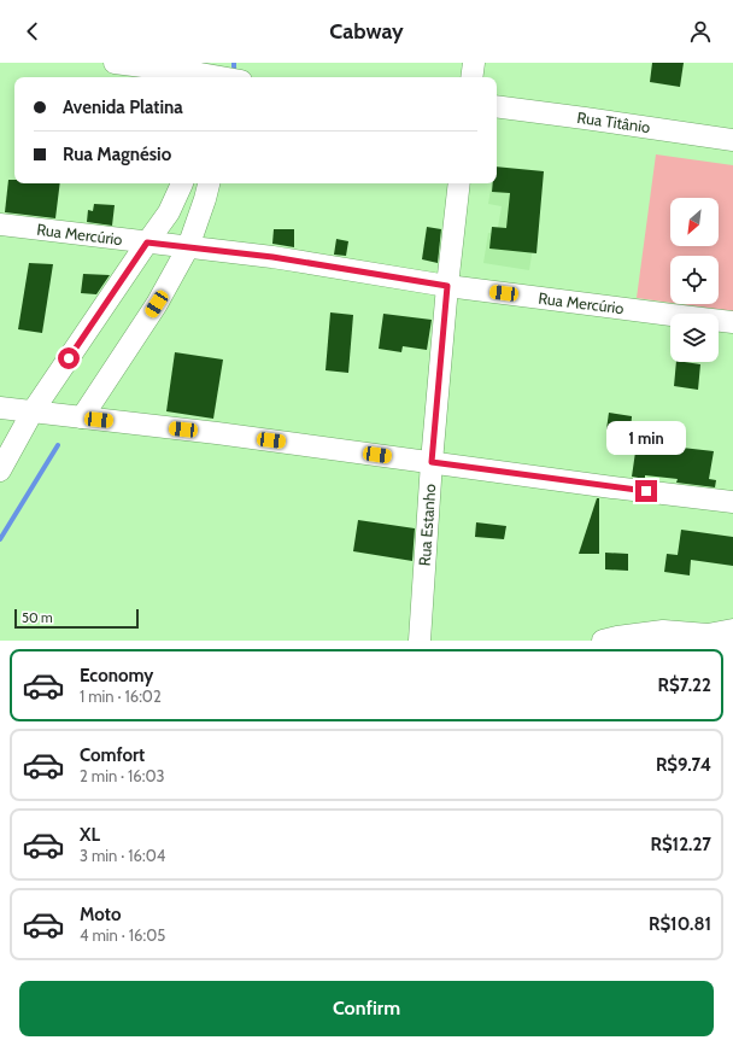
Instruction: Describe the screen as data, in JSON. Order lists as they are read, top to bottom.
{
  "streets": {
    "street": ["Rua Titânio", "Rua Mercúrio", "Rua Estanho"]
  },
  "crossings": [
    ["Rua Mercúrio", "Rua Estanho"]
  ],
  "scale_bar": "50 m",
  "north": "bottom left",
  "page": {
    "header": "Cabway",
    "banner": ["Avenida Platina", "Rua Magnésio"],
    "bubble": "1 min",
    "scale": "50 m",
    "list": [
      {
        "name": "Economy",
        "note": "1 min · 16:02",
        "value": "R$7.22"
      },
      {
        "name": "Comfort",
        "note": "2 min · 16:03",
        "value": "R$9.74"
      },
      {
        "name": "XL",
        "note": "3 min · 16:04",
        "value": "R$12.27"
      },
      {
        "name": "Moto",
        "note": "4 min · 16:05",
        "value": "R$10.81"
      }
    ],
    "buttons": "Confirm"
  }
}
